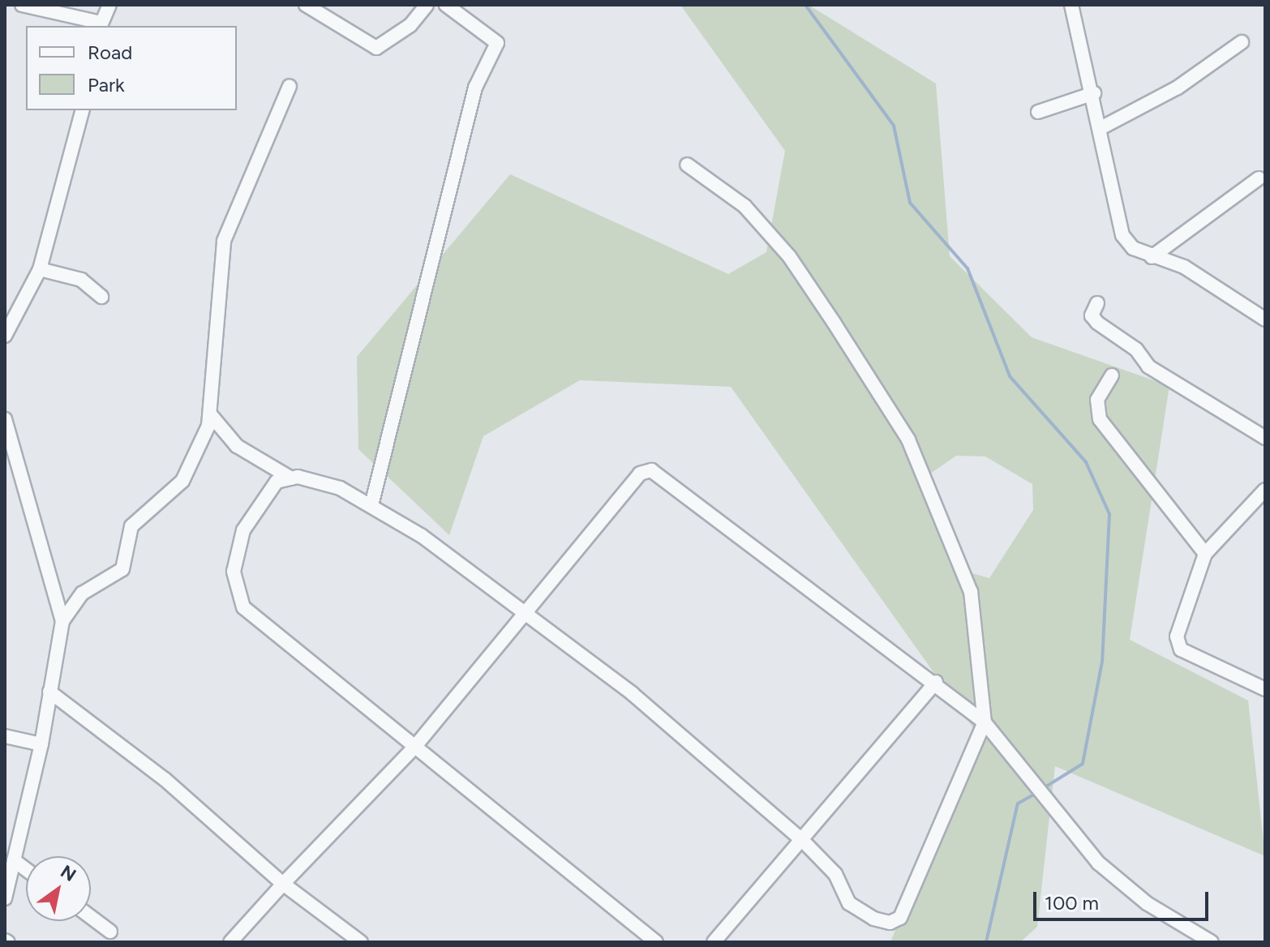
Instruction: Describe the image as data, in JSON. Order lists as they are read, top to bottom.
{
  "legend": ["Road", "Park"],
  "scale_bar": "100 m",
  "north": "top right"
}
